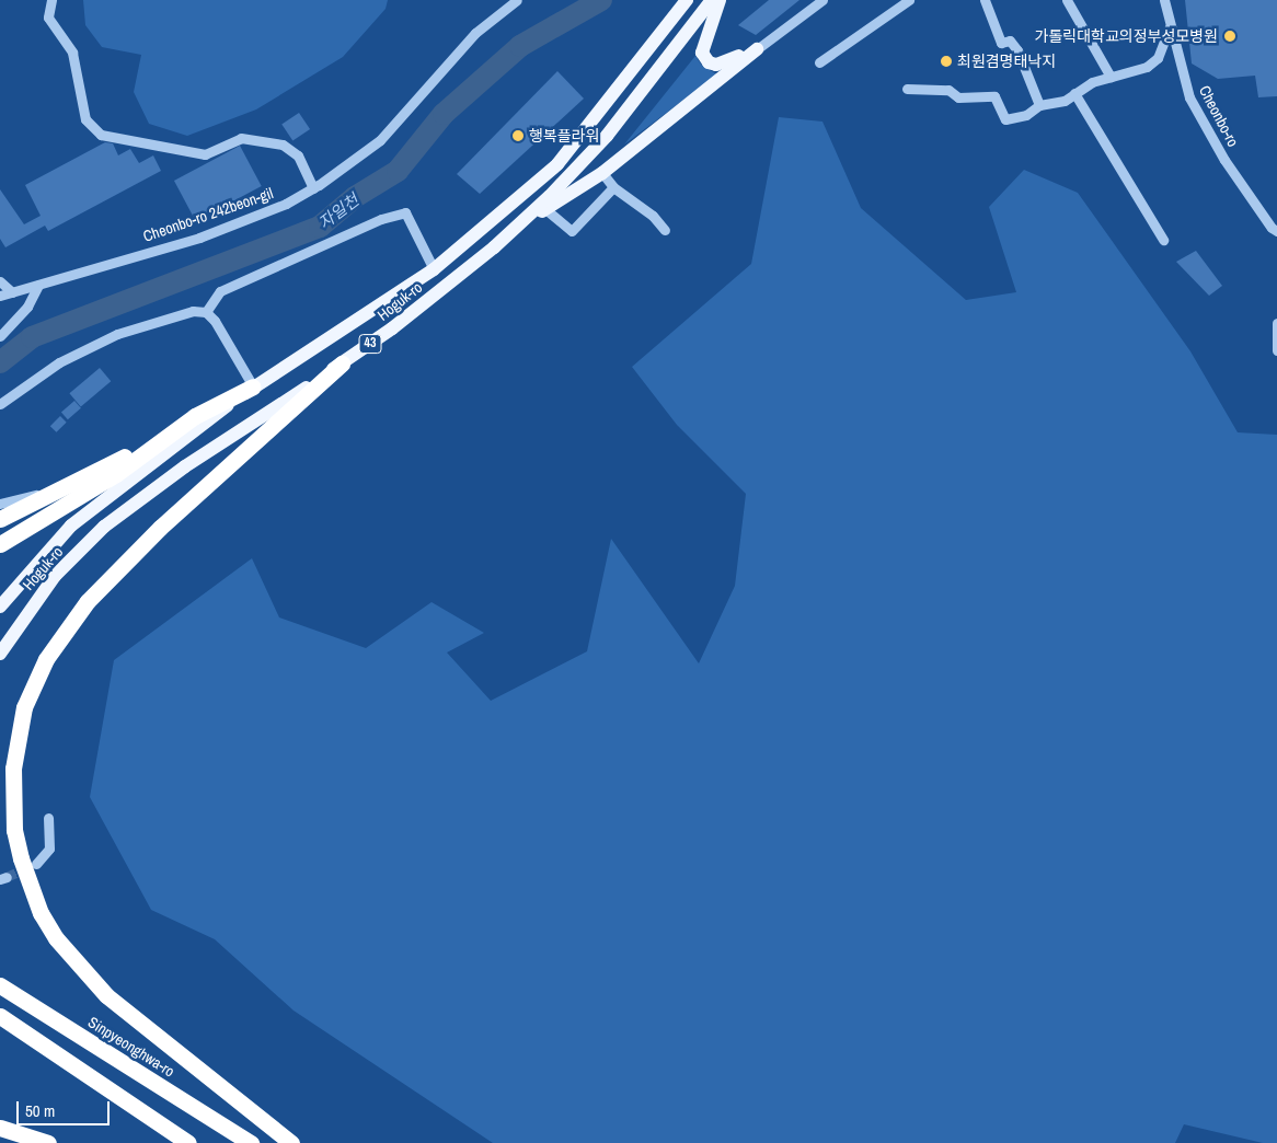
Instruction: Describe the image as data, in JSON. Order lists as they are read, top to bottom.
{
  "streets": {
    "highway": ["Sinpyeonghwa-ro"],
    "main road": ["Hoguk-ro", "43"],
    "street": ["Cheonbo-ro", "Cheonbo-ro 242beon-gil"]
  },
  "water": ["자일천"],
  "places": ["가톨릭대학교의정부성모병원", "최원겸명태낙지", "행복플라워"],
  "scale_bar": "50 m"
}
